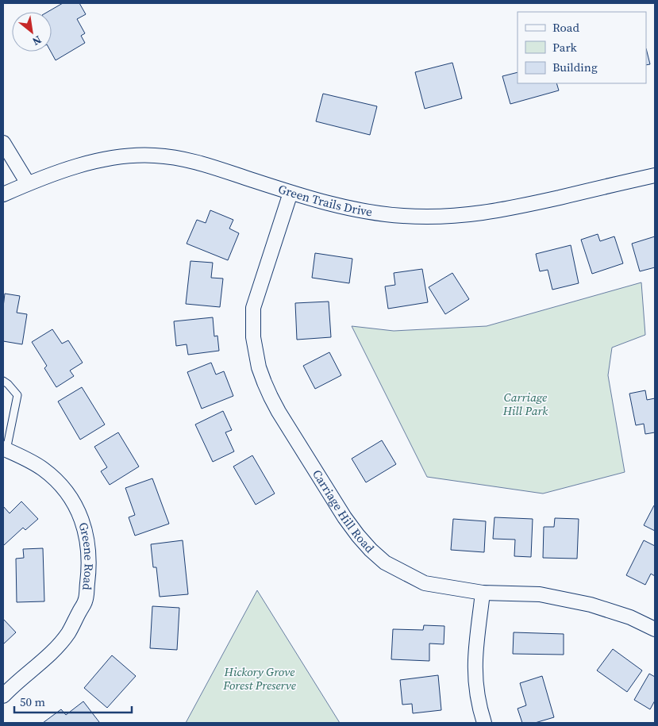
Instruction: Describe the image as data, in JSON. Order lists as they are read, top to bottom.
{
  "streets": {
    "street": ["Green Trails Drive", "Carriage Hill Road", "Greene Road"]
  },
  "crossings": [
    ["Green Trails Drive", "Carriage Hill Road"]
  ],
  "parks": ["Carriage Hill Park", "Hickory Grove Forest Preserve"],
  "legend": ["Road", "Park", "Building"],
  "scale_bar": "50 m",
  "north": "bottom right"
}
